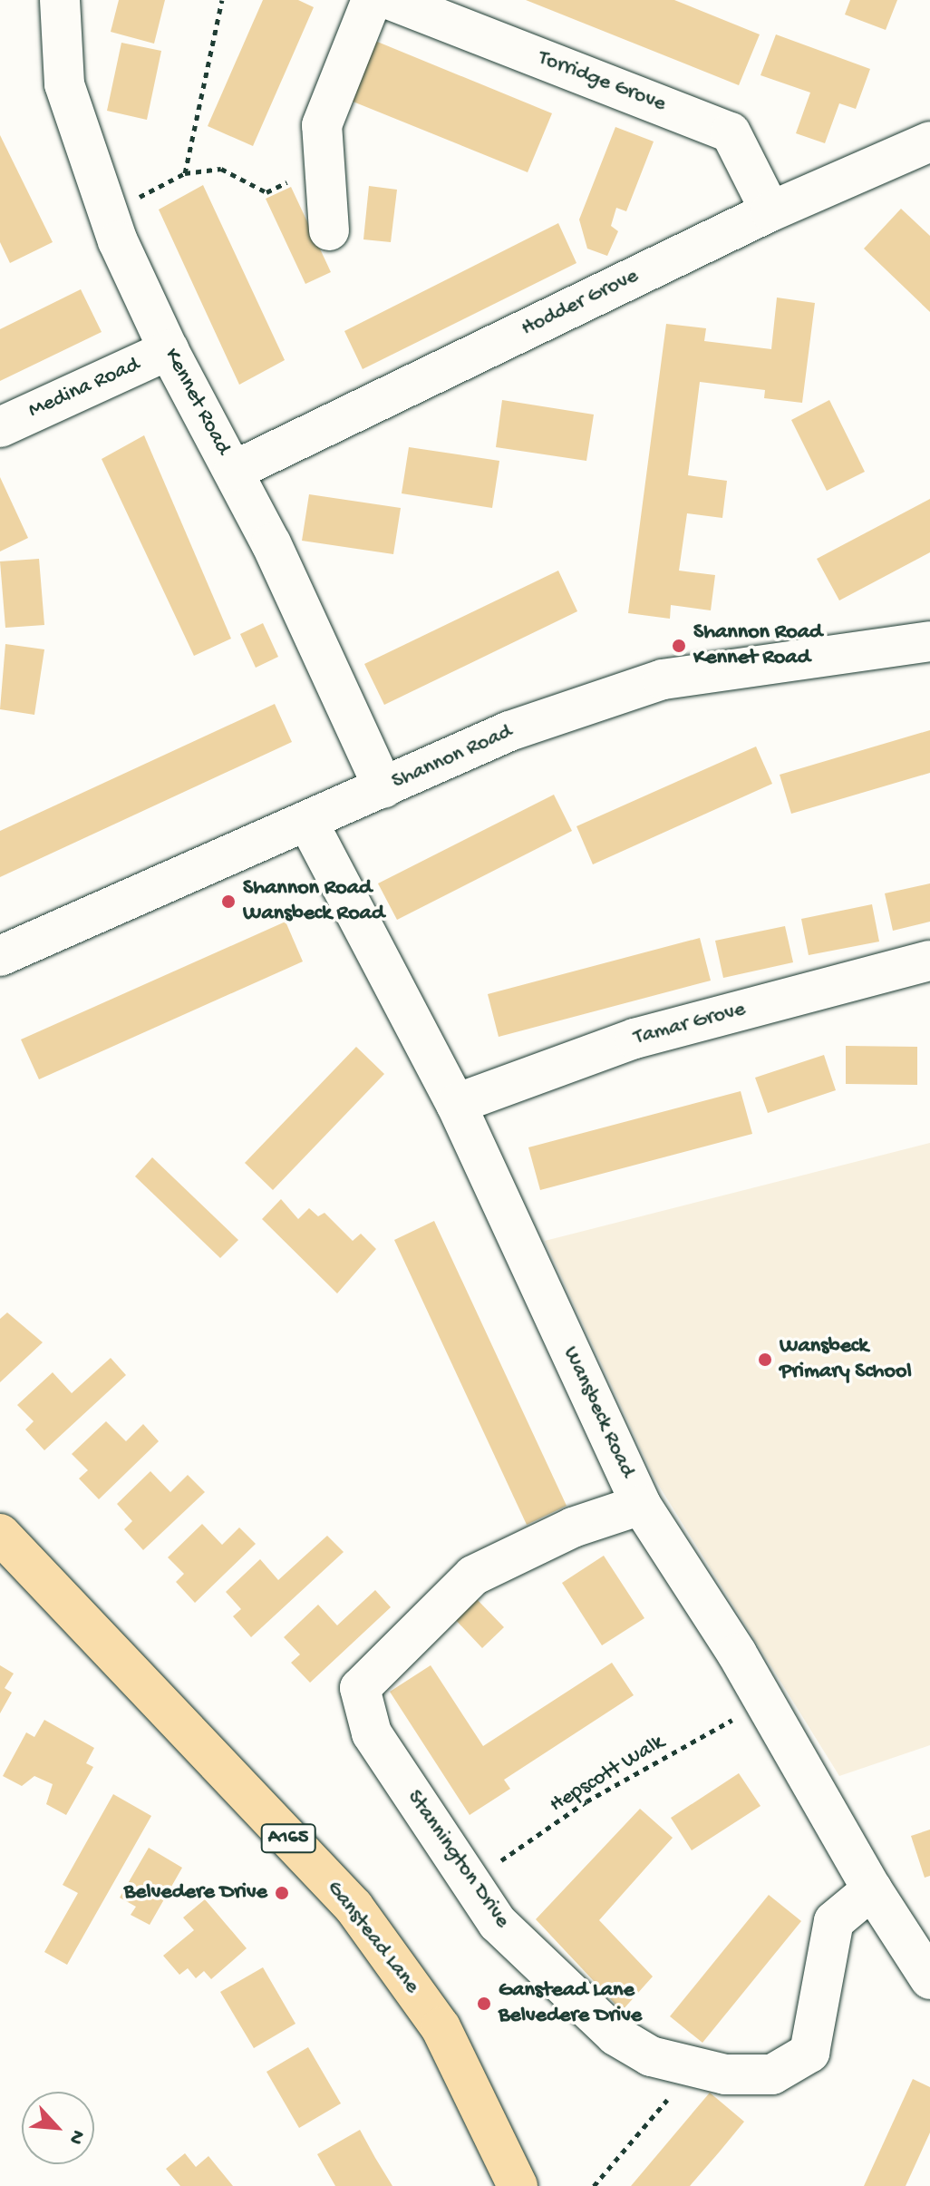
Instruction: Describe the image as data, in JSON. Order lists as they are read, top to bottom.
{
  "streets": {
    "highway": ["A165", "Ganstead Lane"],
    "street": [
      "Torridge Grove",
      "Hodder Grove",
      "Medina Road",
      "Kennet Road",
      "Shannon Road",
      "Tamar Grove",
      "Wansbeck Road",
      "Stannington Drive"
    ],
    "path": ["Hepscott Walk"]
  },
  "crossings": [
    ["Torridge Grove", "Hodder Grove"],
    ["Hodder Grove", "Kennet Road"],
    ["Medina Road", "Kennet Road"],
    ["Kennet Road", "Shannon Road"],
    ["Shannon Road", "Wansbeck Road"],
    ["Tamar Grove", "Wansbeck Road"],
    ["Wansbeck Road", "Hepscott Walk"],
    ["Wansbeck Road", "Stannington Drive"],
    ["Hepscott Walk", "Stannington Drive"]
  ],
  "places": [
    "Shannon Road Kennet Road",
    "Shannon Road Wansbeck Road",
    "Wansbeck Primary School",
    "Belvedere Drive",
    "Ganstead Lane Belvedere Drive"
  ],
  "north": "bottom right"
}
